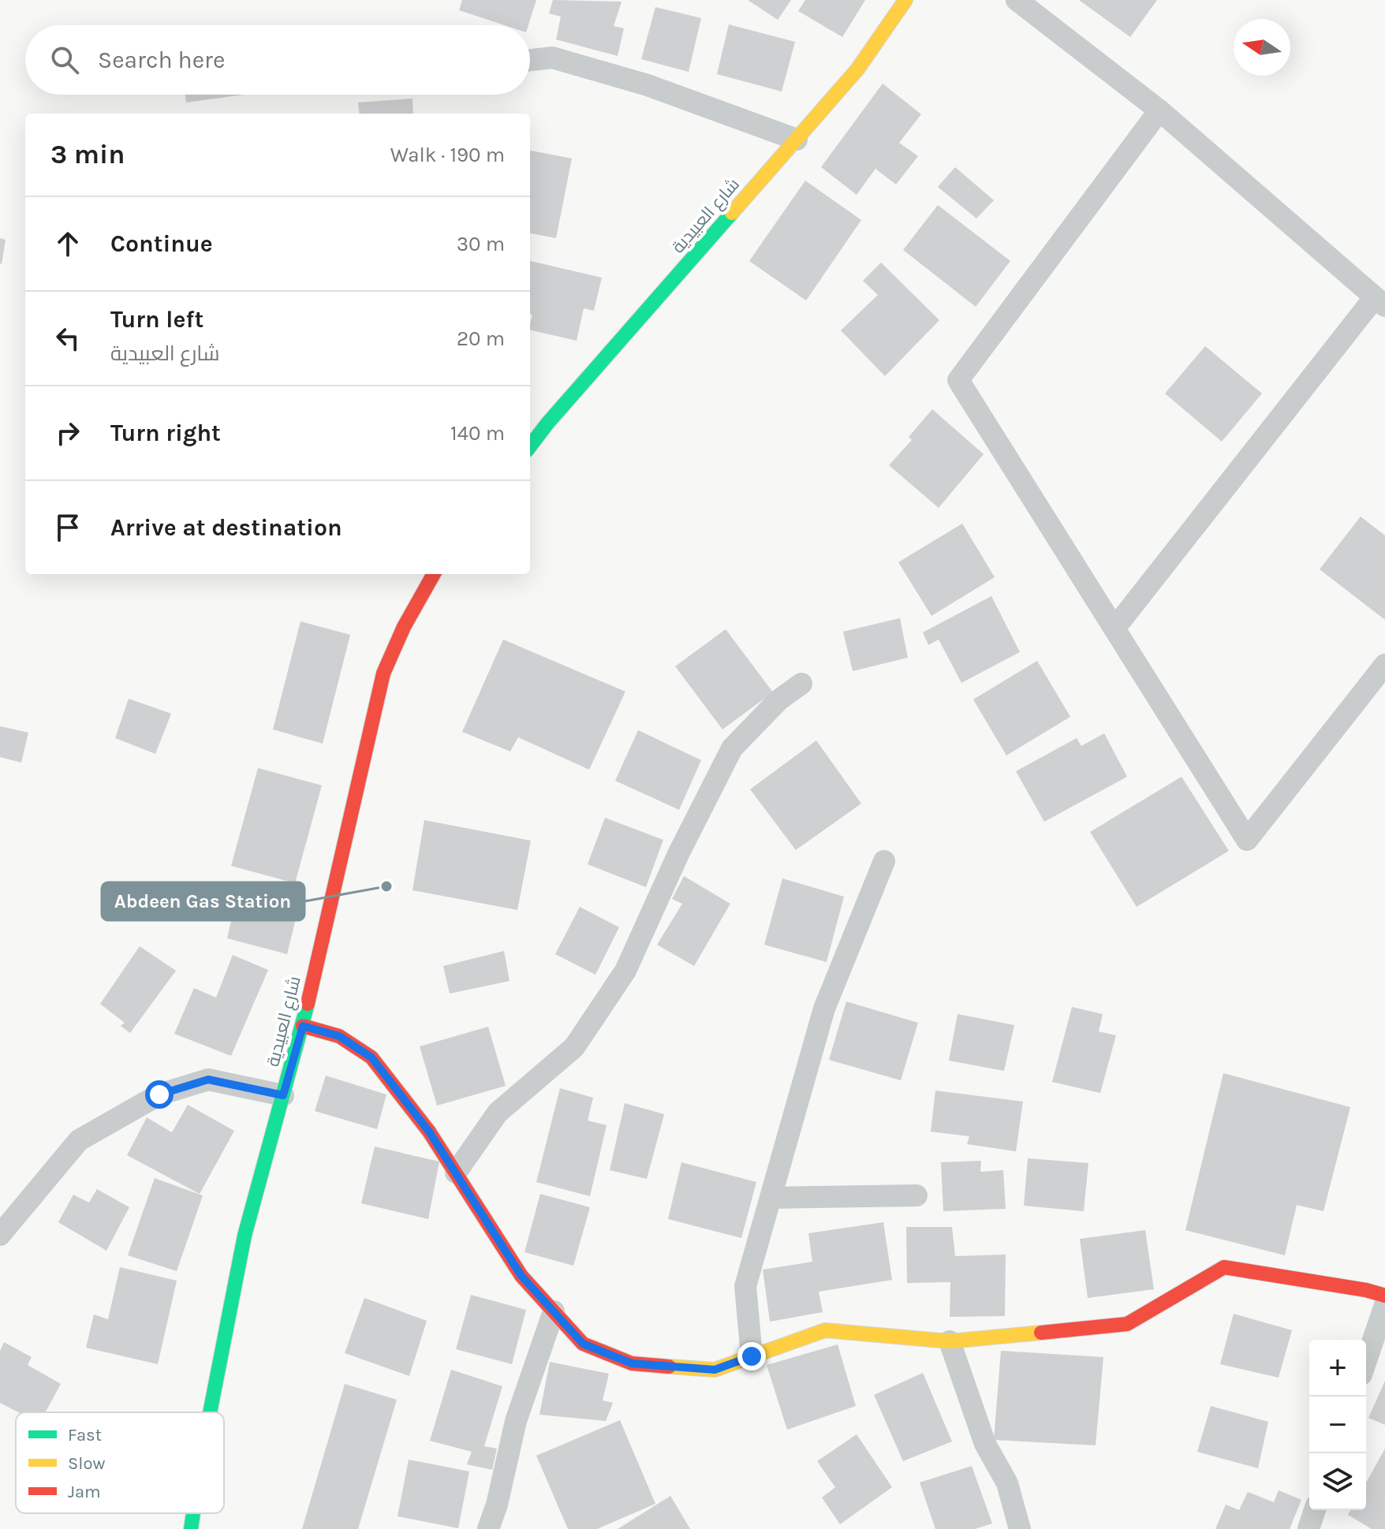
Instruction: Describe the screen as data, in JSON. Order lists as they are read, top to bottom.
{
  "streets": {
    "main road": ["شارع العبيدية"]
  },
  "places": ["Abdeen Gas Station"],
  "legend": ["Fast", "Slow", "Jam"],
  "north": "left",
  "page": {
    "search": "Search here",
    "heading": ["3 min", "Walk · 190 m"],
    "list": [
      ["Continue", "30 m"],
      ["Turn left", "شارع العبيدية", "20 m"],
      ["Turn right", "140 m"],
      "Arrive at destination"
    ],
    "map_buttons": ["+", "−"]
  }
}
